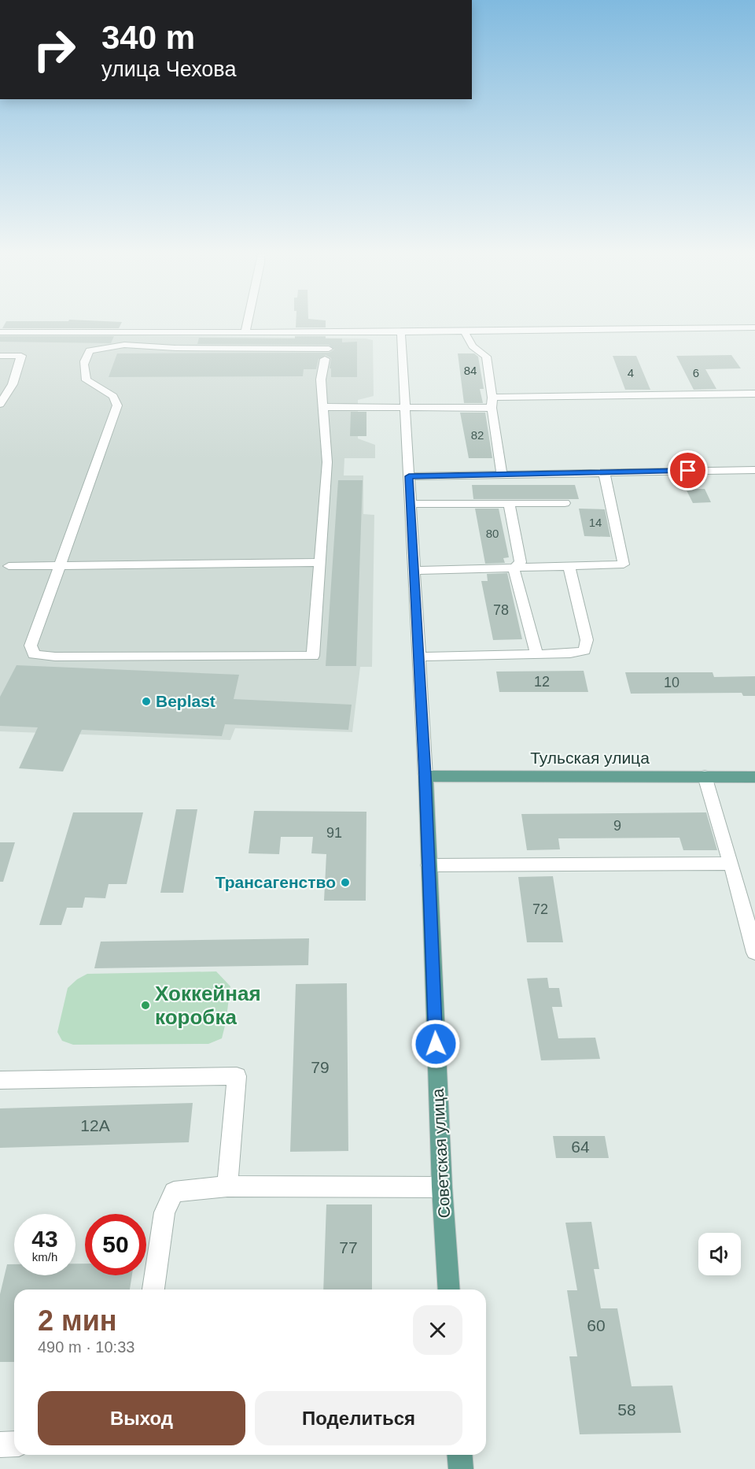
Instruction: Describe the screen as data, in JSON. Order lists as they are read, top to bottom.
{
  "streets": {
    "main road": ["Тульская улица", "Советская улица"]
  },
  "crossings": [
    ["Тульская улица", "Советская улица"]
  ],
  "places": ["Beplast", "Трансагенство", "Хоккейная коробка"],
  "house_numbers": [
    "84",
    "4",
    "6",
    "82",
    "14",
    "80",
    "78",
    "12",
    "10",
    "9",
    "91",
    "72",
    "79",
    "12А",
    "64",
    "77",
    "60",
    "58"
  ],
  "page": {
    "turn": ["340 m", "улица Чехова"],
    "speed": "43 km/h",
    "limit": "50",
    "heading": ["2 мин", "490 m · 10:33"],
    "buttons": ["Выход", "Поделиться"]
  }
}
